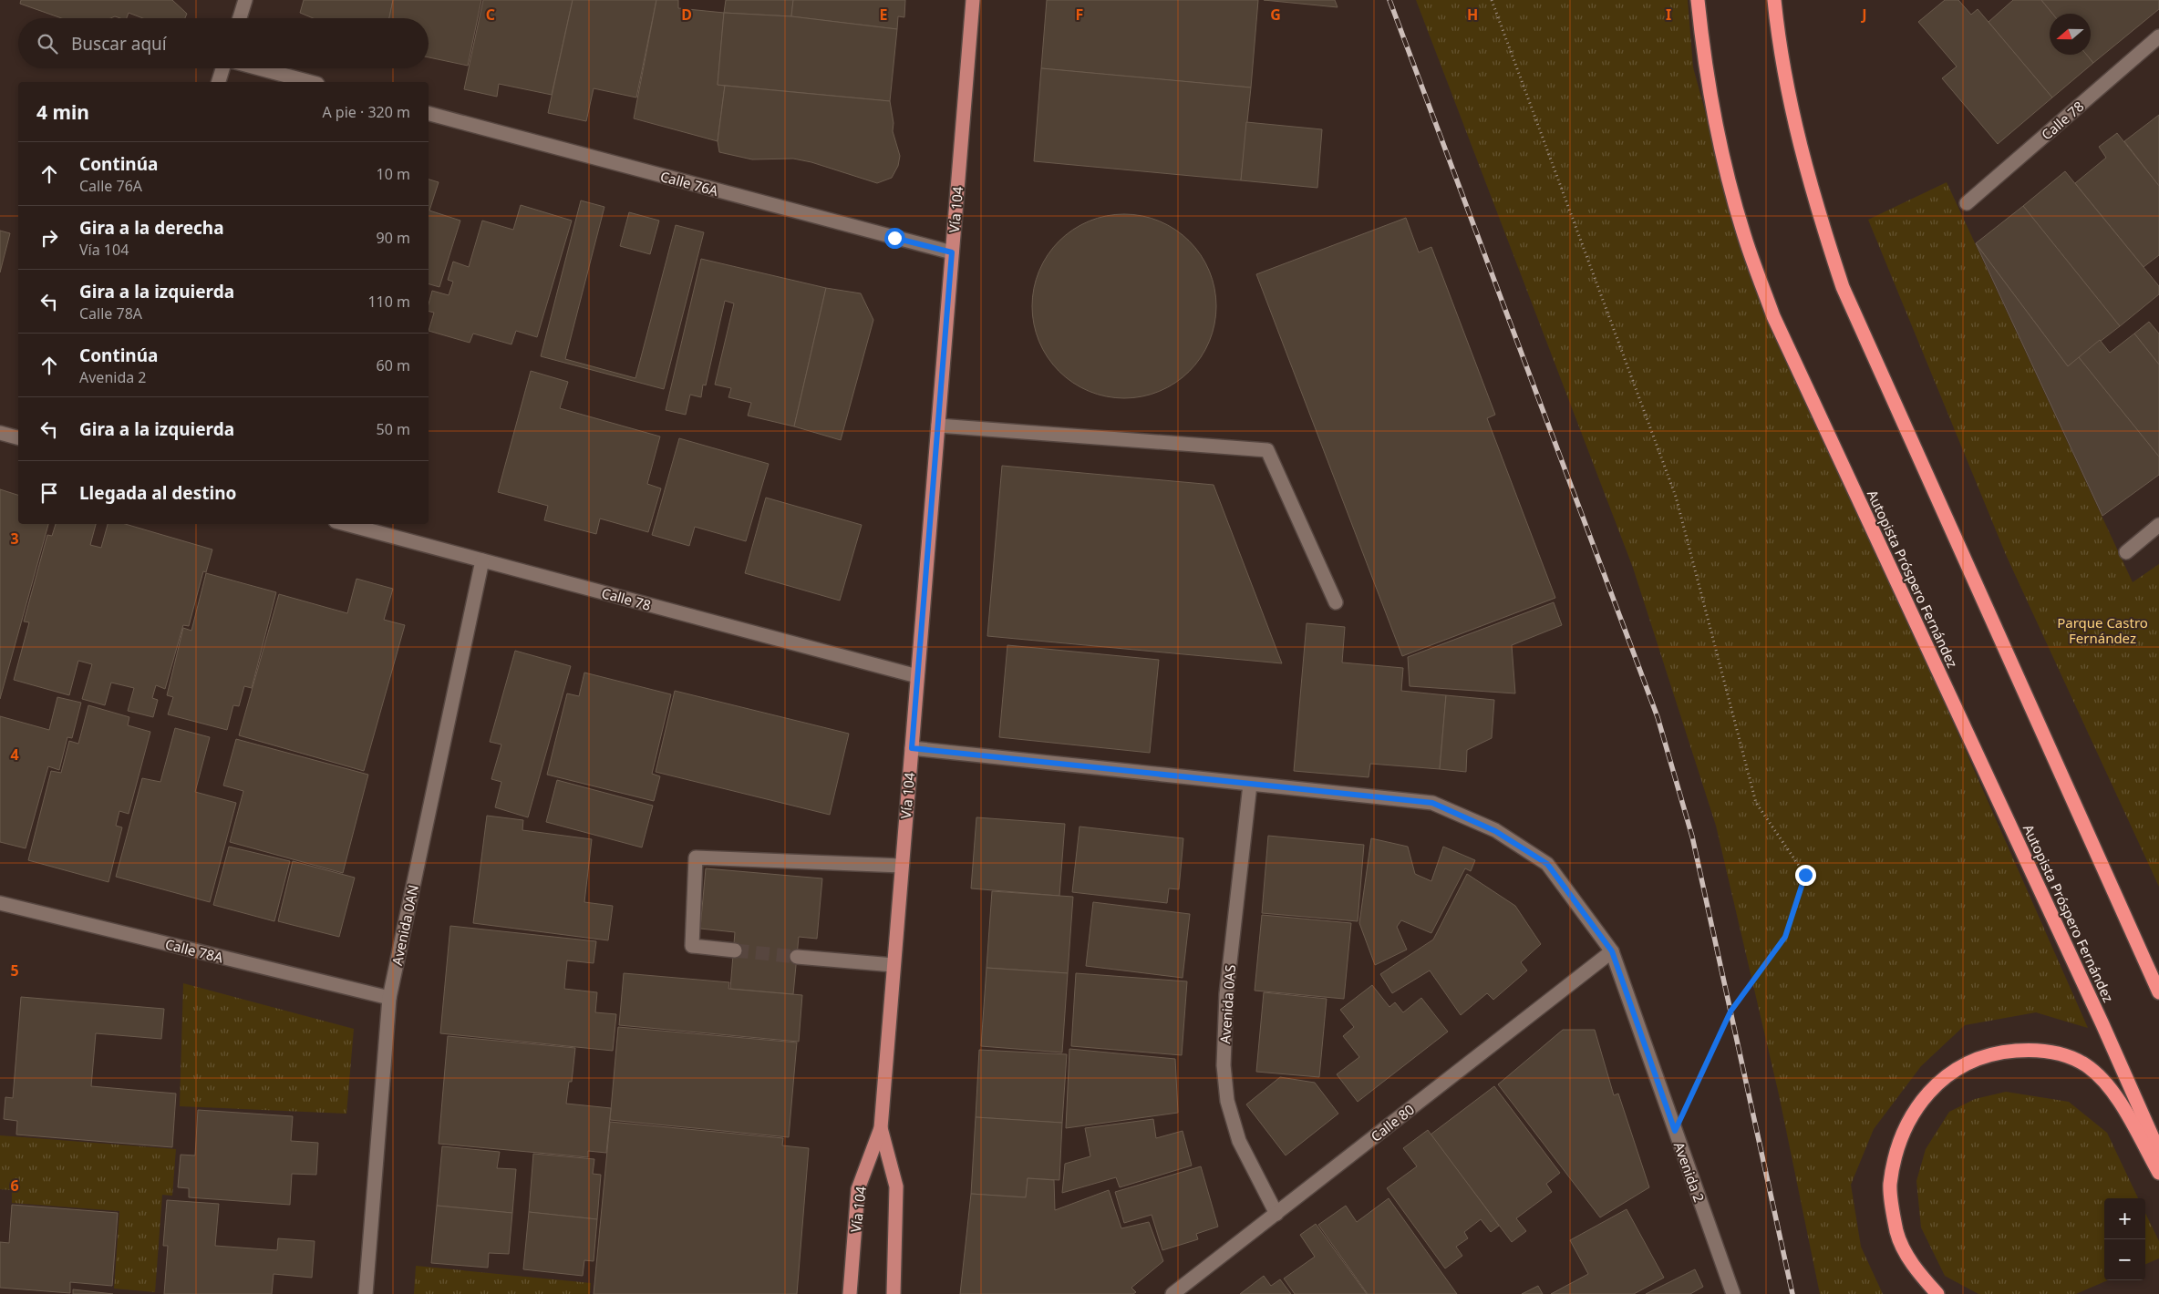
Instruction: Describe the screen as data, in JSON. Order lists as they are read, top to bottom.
{
  "streets": {
    "highway": ["Autopista Próspero Fernández"],
    "main road": ["Vía 104"],
    "street": [
      "Calle 78",
      "Calle 76A",
      "Avenida 0AN",
      "Calle 78A",
      "Avenida 0AS",
      "Calle 80",
      "Avenida 2"
    ]
  },
  "crossings": [
    ["Calle 78", "Vía 104"],
    ["Calle 78", "Avenida 0AN"],
    ["Calle 76A", "Vía 104"],
    ["Avenida 0AN", "Calle 78A"],
    ["Avenida 0AS", "Calle 80"],
    ["Avenida 0AS", "Avenida 2"],
    ["Calle 80", "Avenida 2"]
  ],
  "parks": ["Parque Castro Fernández"],
  "north": "left",
  "page": {
    "search": "Buscar aquí",
    "heading": ["4 min", "A pie · 320 m"],
    "list": [
      ["Continúa", "Calle 76A", "10 m"],
      ["Gira a la derecha", "Vía 104", "90 m"],
      ["Gira a la izquierda", "Calle 78A", "110 m"],
      ["Continúa", "Avenida 2", "60 m"],
      ["Gira a la izquierda", "50 m"],
      "Llegada al destino"
    ],
    "map_buttons": ["+", "−"]
  },
  "grid": {
    "columns": [
      "C",
      "D",
      "E",
      "F",
      "G",
      "H",
      "I",
      "J"
    ],
    "rows": [
      "3",
      "4",
      "5",
      "6"
    ]
  }
}
